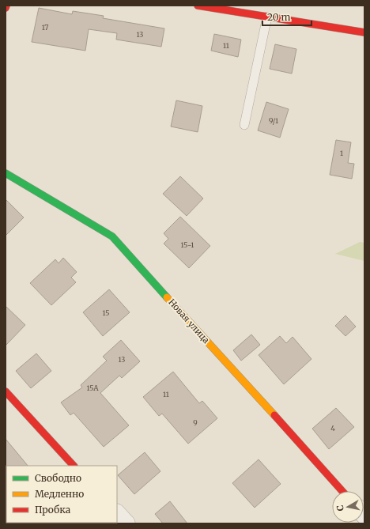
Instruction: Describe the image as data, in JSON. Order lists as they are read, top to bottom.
{
  "streets": {
    "street": ["Новая улица"]
  },
  "house_numbers": [
    "17",
    "13",
    "11",
    "9/1",
    "1",
    "15-1",
    "15",
    "13",
    "15А",
    "11",
    "9",
    "4"
  ],
  "legend": ["Свободно", "Медленно", "Пробка"],
  "scale_bar": "20 m",
  "north": "left"
}
